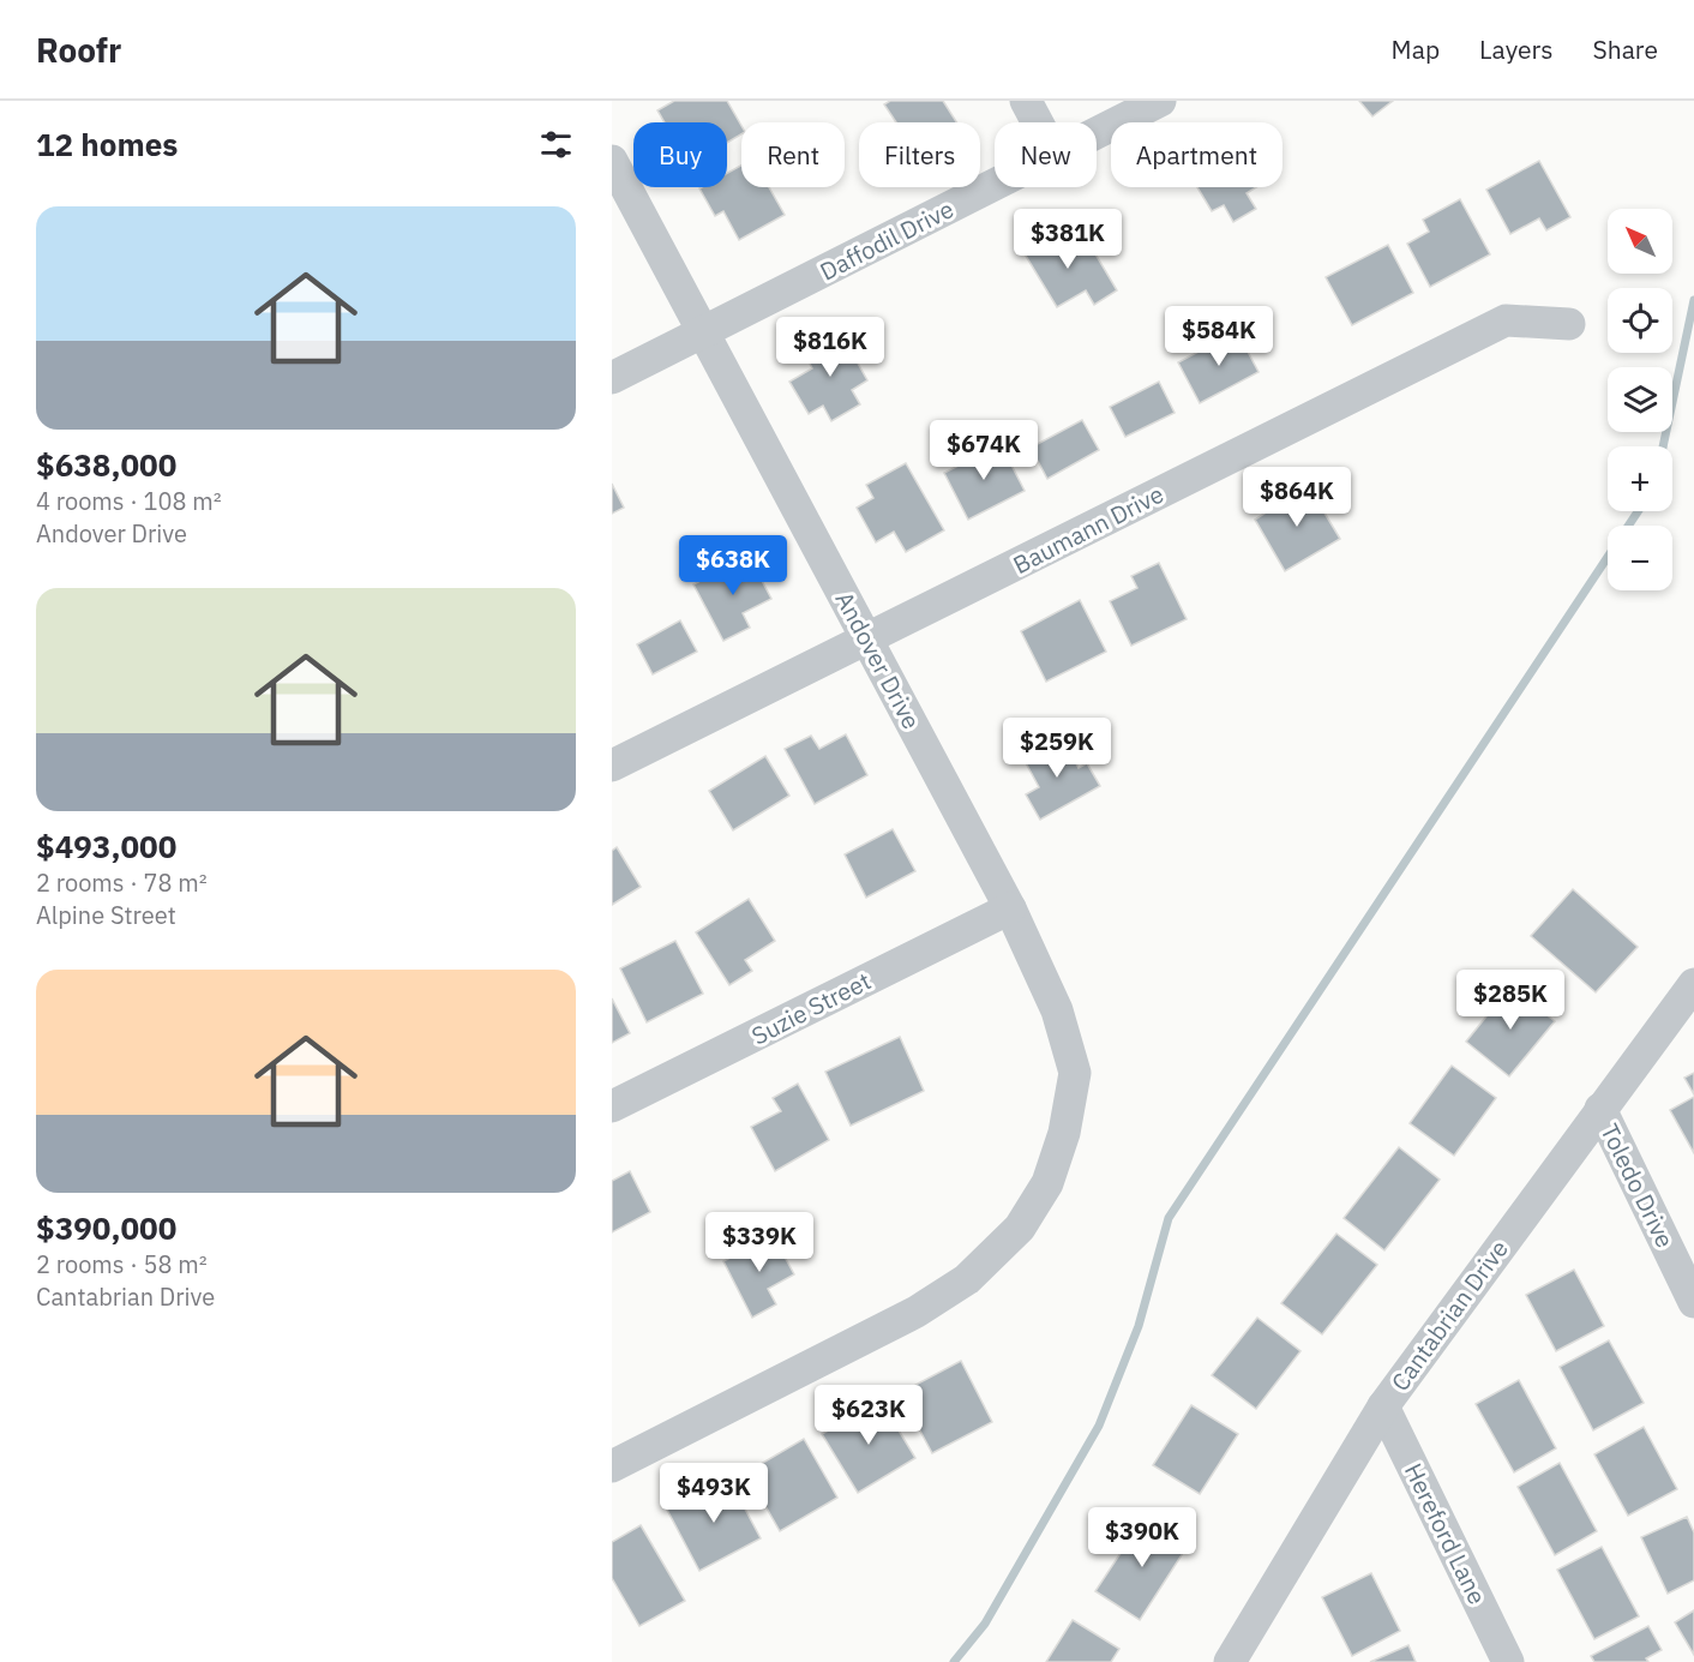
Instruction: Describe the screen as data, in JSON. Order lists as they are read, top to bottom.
{
  "streets": {
    "street": [
      "Daffodil Drive",
      "Baumann Drive",
      "Andover Drive",
      "Suzie Street",
      "Toledo Drive",
      "Cantabrian Drive",
      "Hereford Lane"
    ]
  },
  "crossings": [
    ["Daffodil Drive", "Andover Drive"],
    ["Baumann Drive", "Andover Drive"],
    ["Andover Drive", "Suzie Street"],
    ["Toledo Drive", "Cantabrian Drive"],
    ["Cantabrian Drive", "Hereford Lane"]
  ],
  "north": "top left",
  "page": {
    "header": "Roofr",
    "nav": ["Map", "Layers", "Share"],
    "heading": "12 homes",
    "chip": [
      "Buy",
      "Rent",
      "Filters",
      "New",
      "Apartment"
    ],
    "list": [
      {
        "name": "$638,000",
        "note": "4 rooms · 108 m² · Andover Drive"
      },
      {
        "name": "$493,000",
        "note": "2 rooms · 78 m² · Alpine Street"
      },
      {
        "name": "$390,000",
        "note": "2 rooms · 58 m² · Cantabrian Drive"
      }
    ],
    "map_buttons": ["+", "−"],
    "price": [
      "$381K",
      "$584K",
      "$816K",
      "$674K",
      "$864K",
      "$638K",
      "$259K",
      "$285K",
      "$339K",
      "$623K",
      "$493K",
      "$390K"
    ]
  }
}
